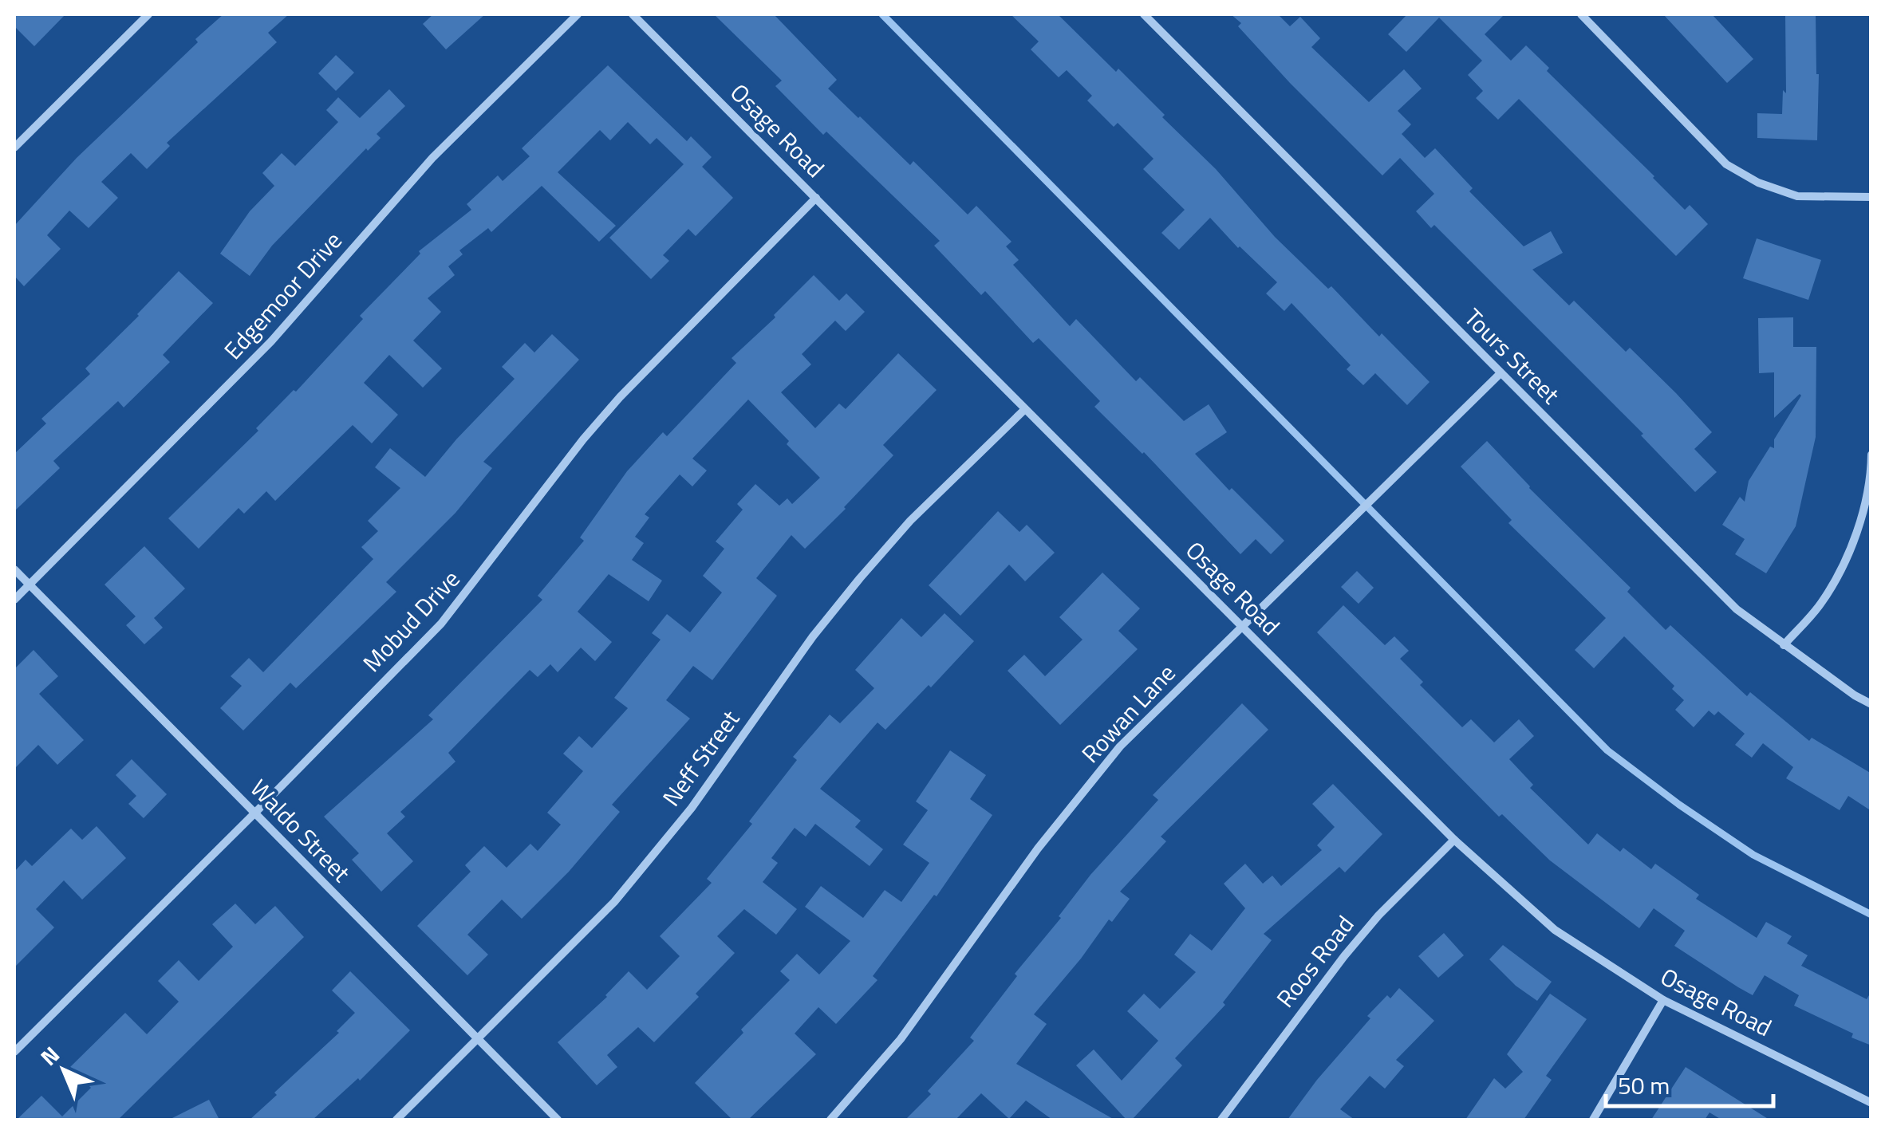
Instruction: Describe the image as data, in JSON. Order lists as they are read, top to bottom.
{
  "streets": {
    "street": [
      "Osage Road",
      "Edgemoor Drive",
      "Tours Street",
      "Mobud Drive",
      "Rowan Lane",
      "Neff Street",
      "Waldo Street",
      "Roos Road"
    ]
  },
  "crossings": [
    ["Osage Road", "Mobud Drive"],
    ["Osage Road", "Rowan Lane"],
    ["Osage Road", "Neff Street"],
    ["Osage Road", "Roos Road"],
    ["Edgemoor Drive", "Waldo Street"],
    ["Tours Street", "Rowan Lane"],
    ["Mobud Drive", "Waldo Street"],
    ["Neff Street", "Waldo Street"]
  ],
  "scale_bar": "50 m",
  "north": "top left"
}
